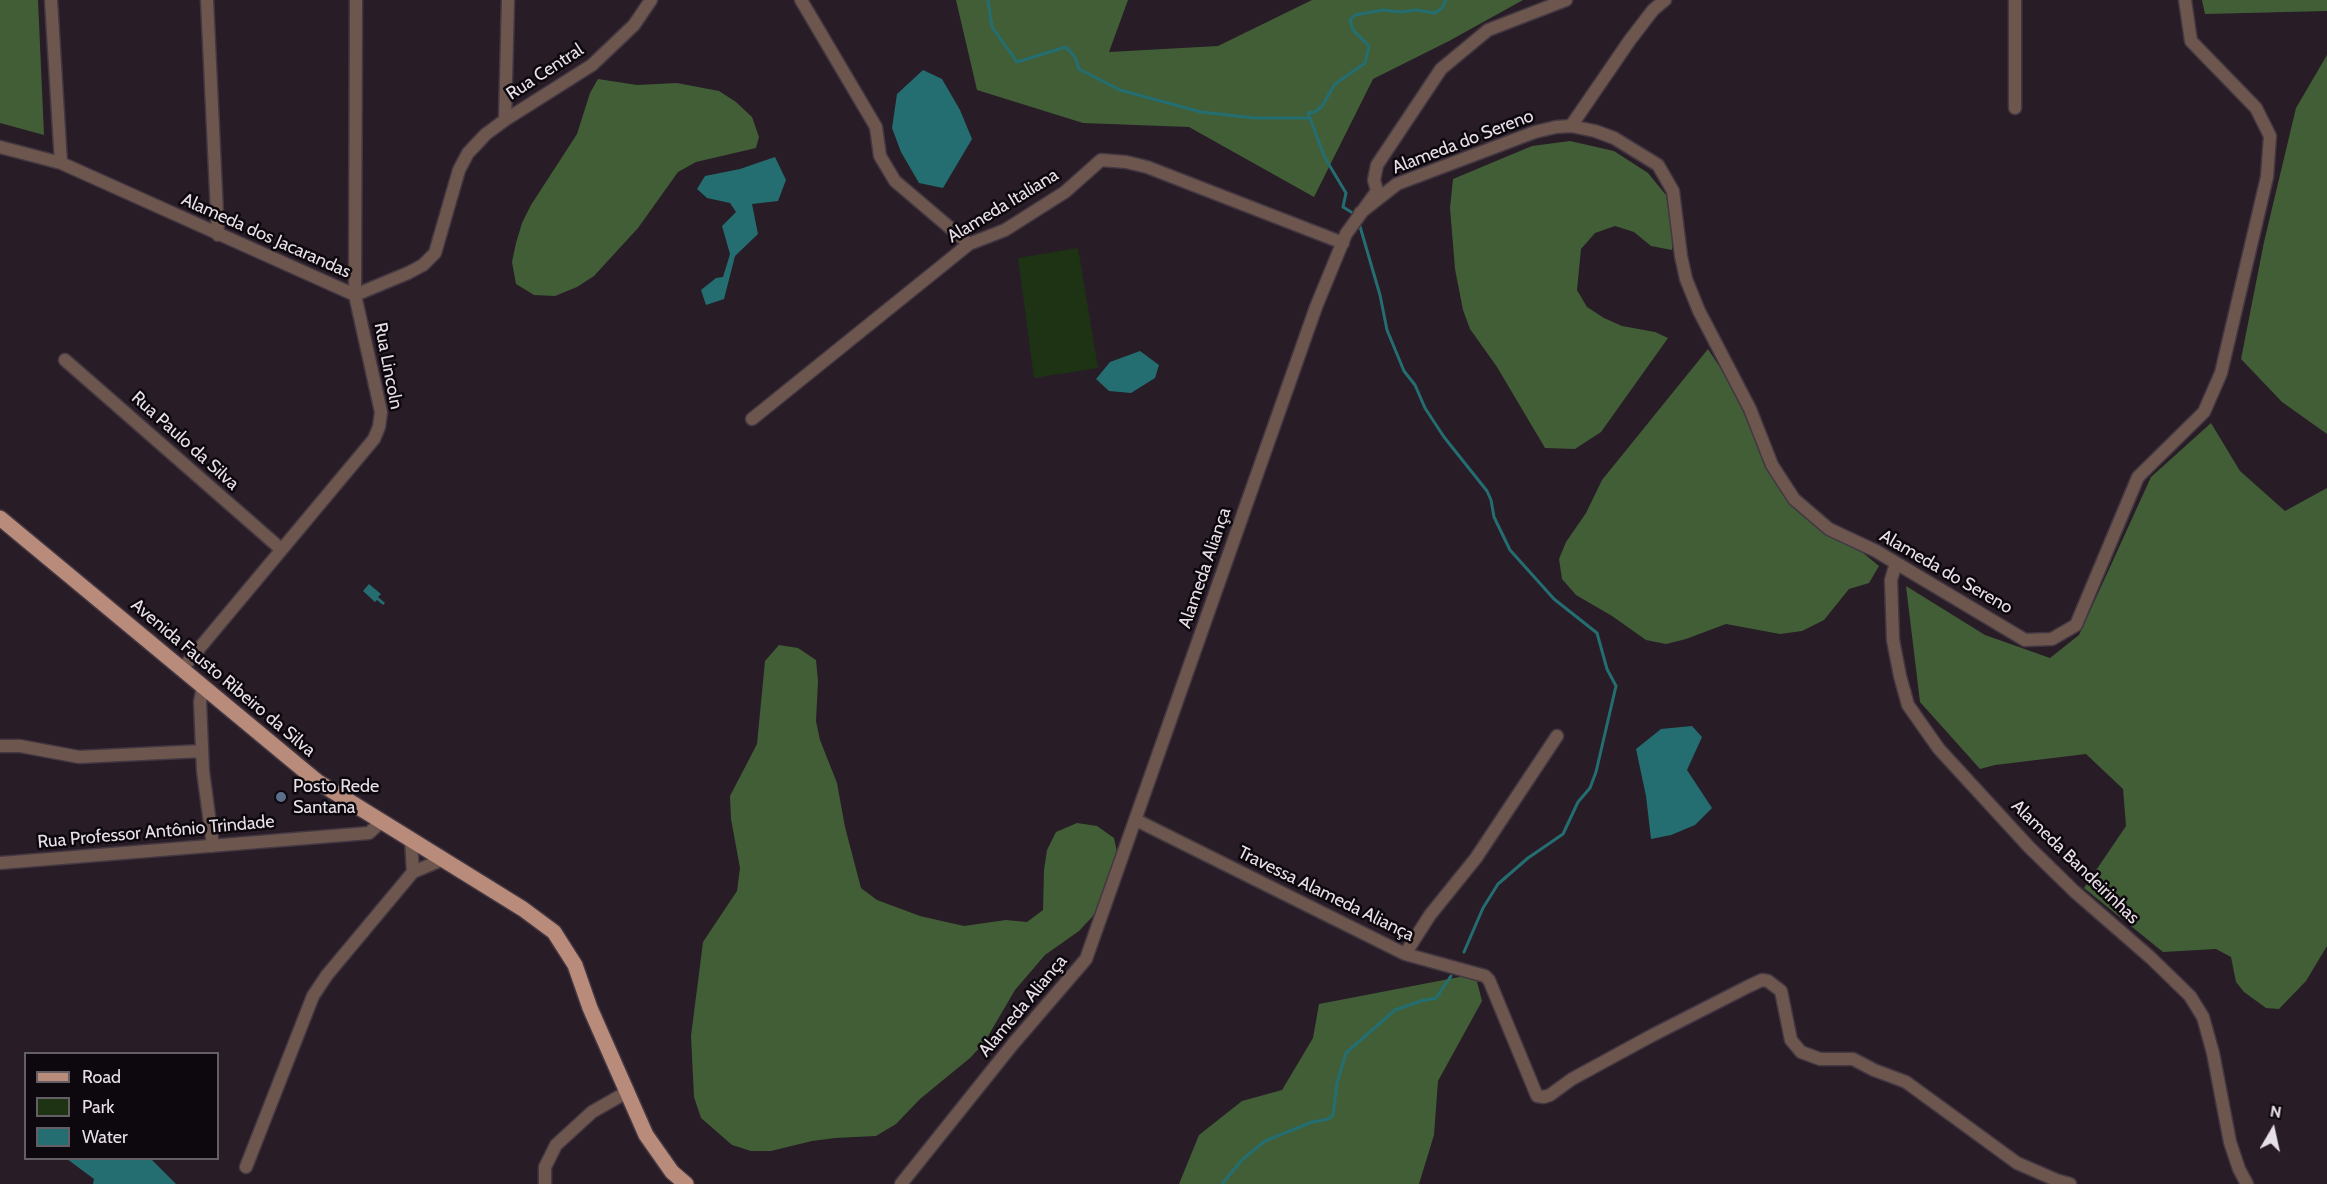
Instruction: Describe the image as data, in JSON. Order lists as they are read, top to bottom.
{
  "streets": {
    "main road": ["Avenida Fausto Ribeiro da Silva"],
    "street": [
      "Rua Central",
      "Alameda do Sereno",
      "Alameda Italiana",
      "Alameda dos Jacarandas",
      "Rua Lincoln",
      "Rua Paulo da Silva",
      "Alameda Aliança",
      "Rua Professor Antônio Trindade",
      "Alameda Bandeirinhas",
      "Travessa Alameda Aliança"
    ]
  },
  "crossings": [
    ["Rua Central", "Alameda dos Jacarandas"],
    ["Alameda do Sereno", "Alameda Aliança"],
    ["Alameda do Sereno", "Alameda Bandeirinhas"],
    ["Alameda Italiana", "Alameda Aliança"],
    ["Alameda dos Jacarandas", "Rua Lincoln"],
    ["Rua Lincoln", "Rua Paulo da Silva"],
    ["Rua Lincoln", "Avenida Fausto Ribeiro da Silva"],
    ["Alameda Aliança", "Travessa Alameda Aliança"],
    ["Avenida Fausto Ribeiro da Silva", "Rua Professor Antônio Trindade"]
  ],
  "places": ["Posto Rede Santana"],
  "legend": ["Road", "Park", "Water"],
  "north": "top"
}
